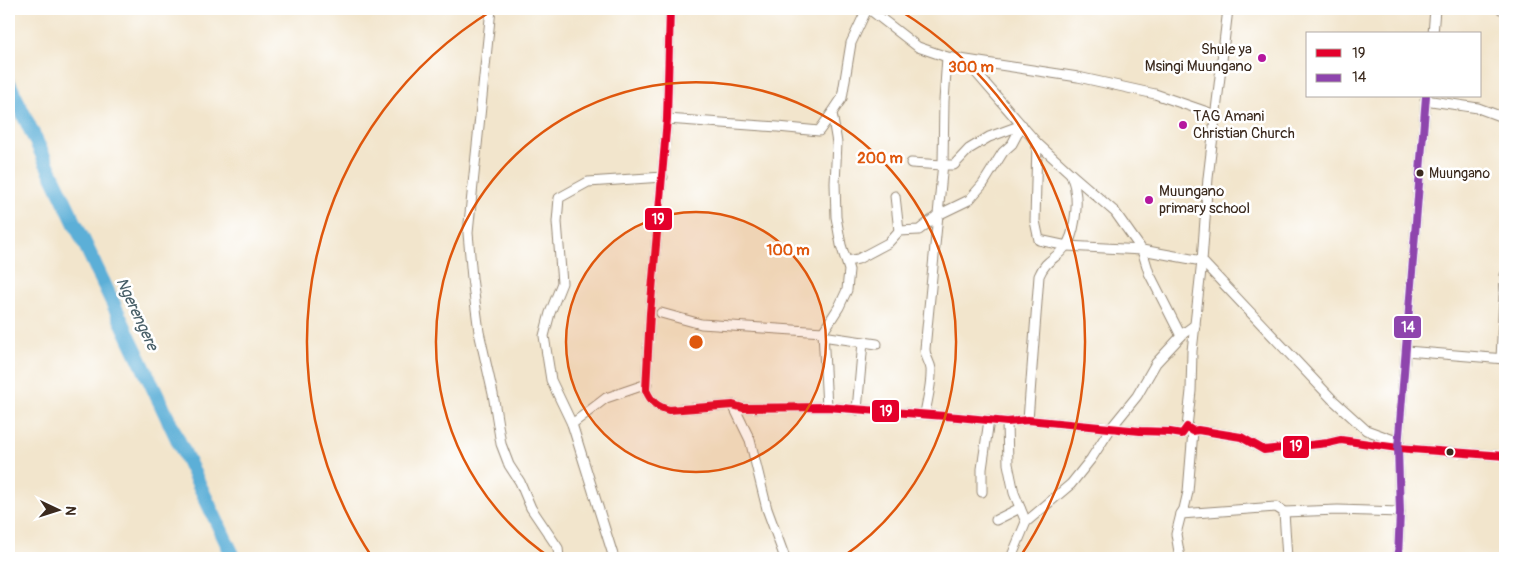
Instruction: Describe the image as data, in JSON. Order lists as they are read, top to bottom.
{
  "water": ["Ngerengere"],
  "places": [
    "Shule ya Msingi Muungano",
    "TAG Amani Christian Church",
    "Muungano",
    "Muungano primary school"
  ],
  "lines": ["transit line 19", "transit line 14"],
  "legend": ["19", "14"],
  "north": "right",
  "rings": ["300 m", "200 m", "100 m"]
}
